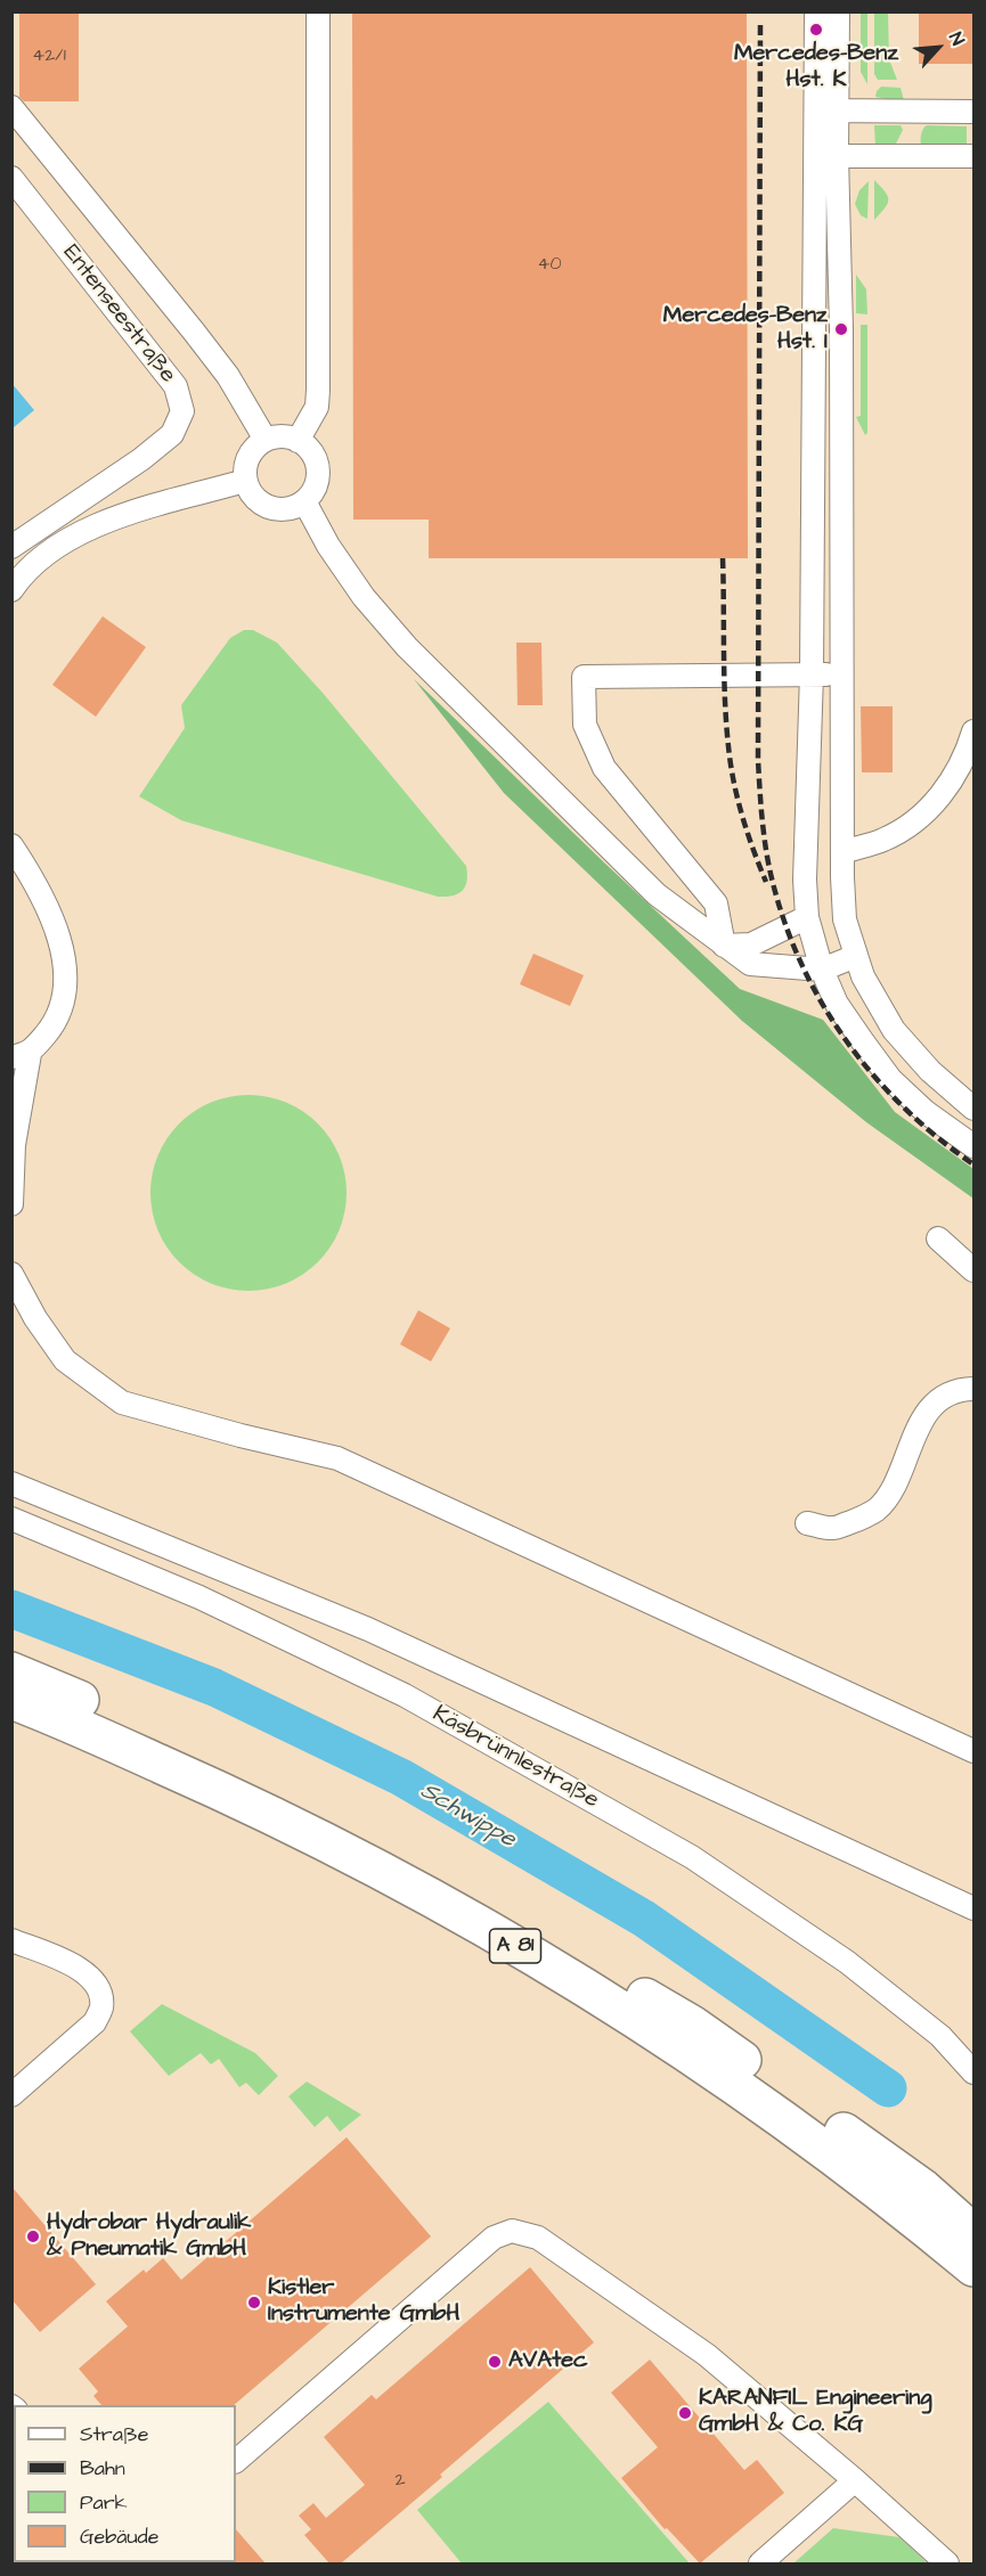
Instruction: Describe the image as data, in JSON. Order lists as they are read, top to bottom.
{
  "streets": {
    "highway": ["A 81"],
    "street": ["Entenseestraße", "Käsbrünnlestraße"]
  },
  "water": ["Schwippe"],
  "places": [
    "Mercedes-Benz Hst. K",
    "Mercedes-Benz Hst. I",
    "Hydrobar Hydraulik & Pneumatik GmbH",
    "Kistler Instrumente GmbH",
    "AVAtec",
    "KARANFIL Engineering GmbH & Co. KG"
  ],
  "house_numbers": ["42/1", "40", "2"],
  "legend": [
    "Straße",
    "Bahn",
    "Park",
    "Gebäude"
  ],
  "north": "top right"
}
